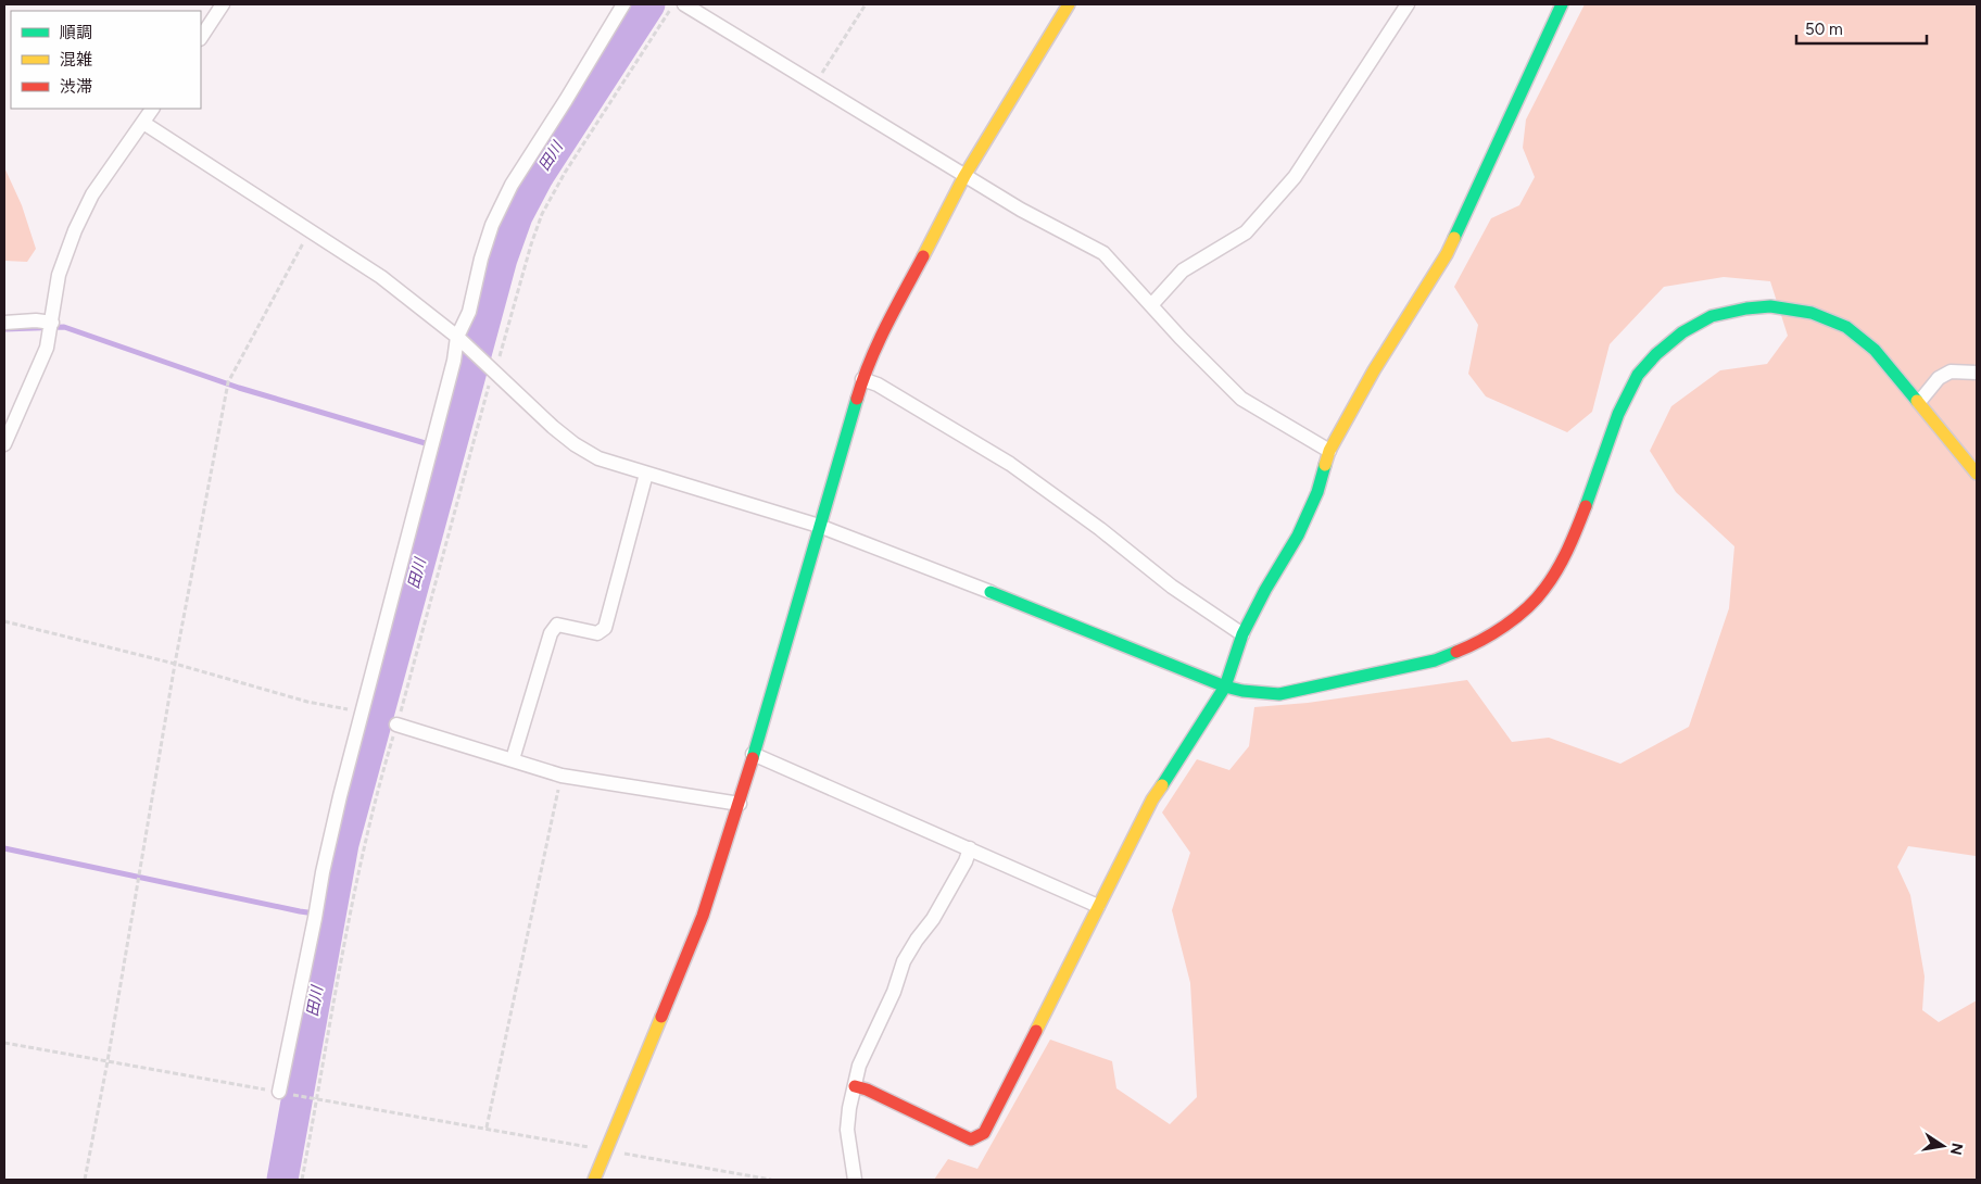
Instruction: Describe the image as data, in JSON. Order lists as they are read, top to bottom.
{
  "water": ["田川"],
  "legend": ["順調", "混雑", "渋滞"],
  "scale_bar": "50 m",
  "north": "right"
}
